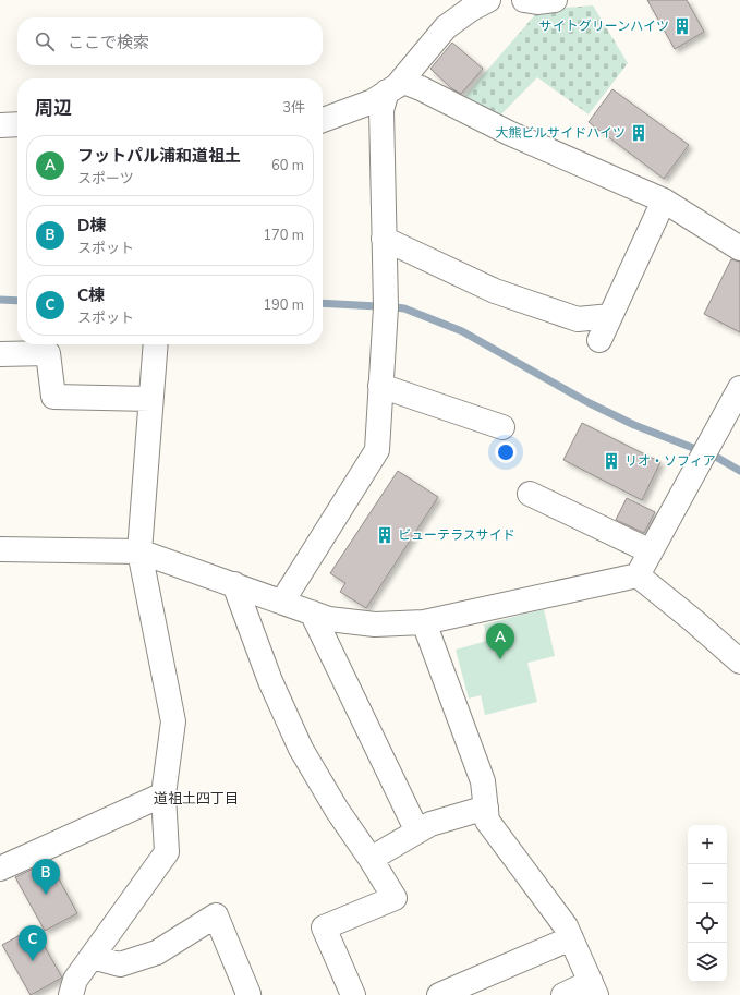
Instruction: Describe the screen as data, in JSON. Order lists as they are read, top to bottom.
{
  "districts": ["道祖土四丁目"],
  "places": {
    "building": [
      "サイトグリーンハイツ",
      "大熊ビルサイドハイツ",
      "リオ・ソフィア",
      "ビューテラスサイド"
    ]
  },
  "page": {
    "search": "ここで検索",
    "heading": ["周辺", "3件"],
    "list": [
      {
        "mark": "A",
        "name": "フットパル浦和道祖土",
        "note": "スポーツ",
        "value": "60 m"
      },
      {
        "mark": "B",
        "name": "D棟",
        "note": "スポット",
        "value": "170 m"
      },
      {
        "mark": "C",
        "name": "C棟",
        "note": "スポット",
        "value": "190 m"
      }
    ],
    "pins": ["A", "B", "C"],
    "map_buttons": ["+", "−"]
  }
}
